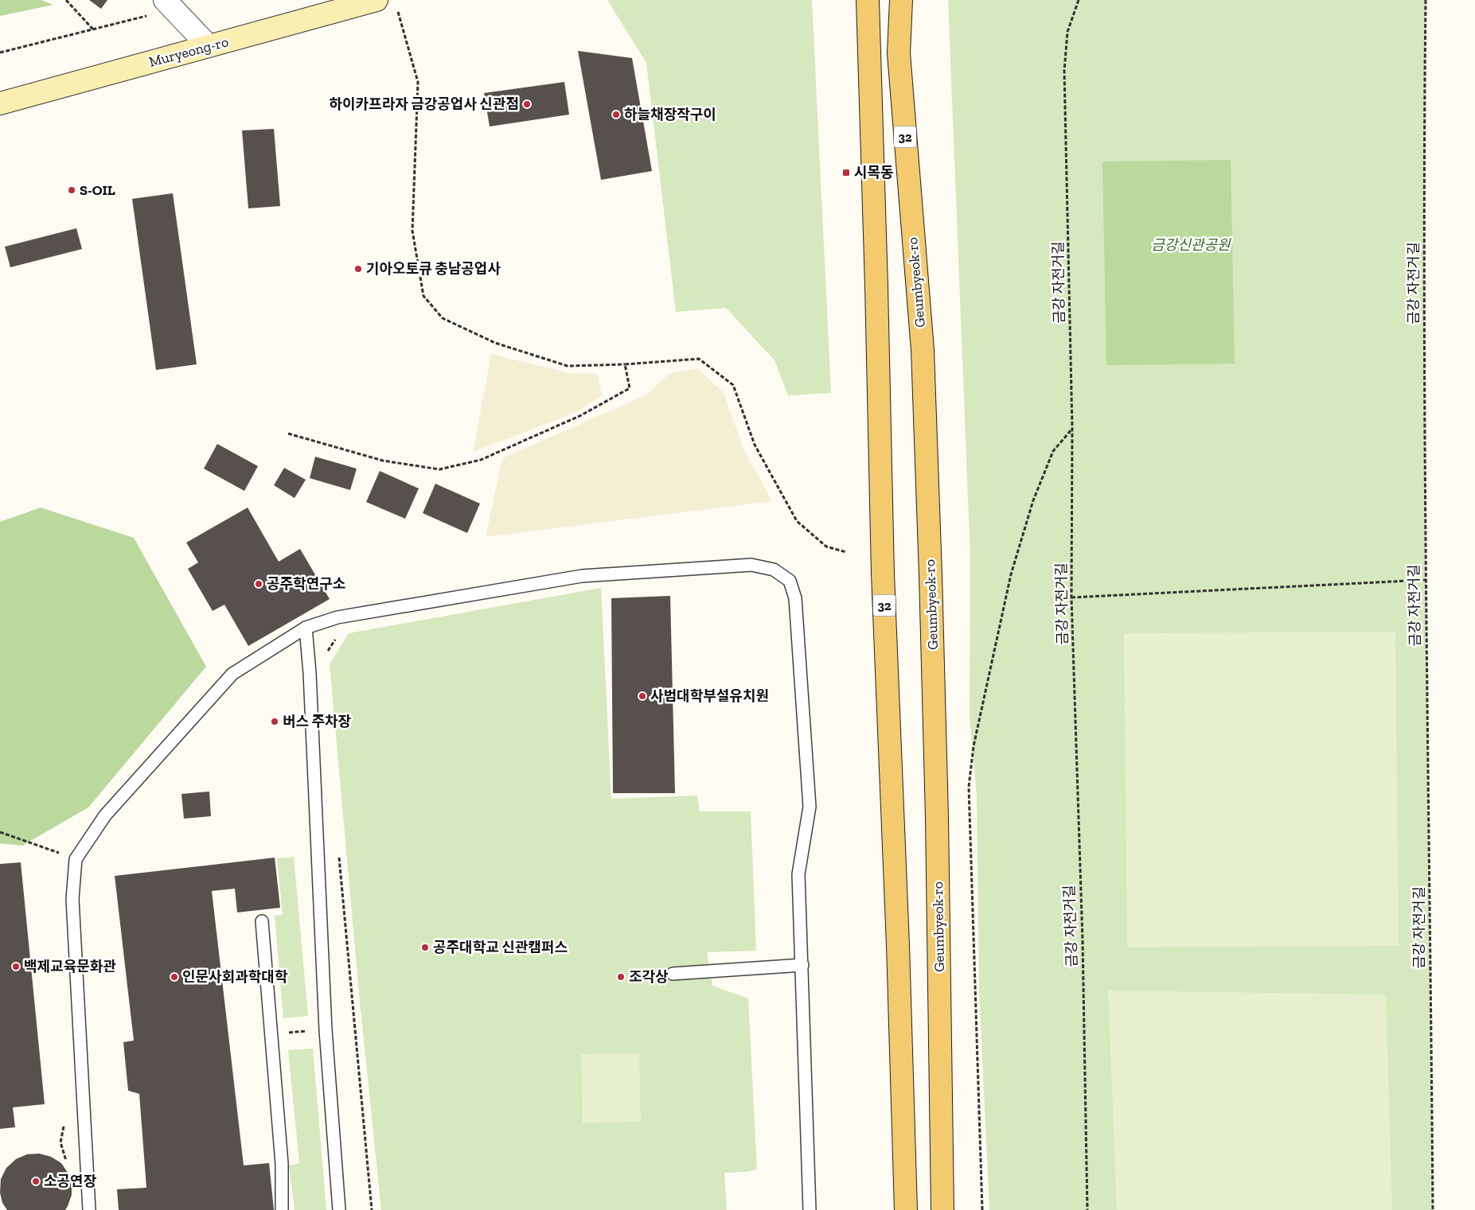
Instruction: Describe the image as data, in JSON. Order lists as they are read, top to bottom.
{
  "streets": {
    "main road": ["Muryeong-ro", "32", "Geumbyeok-ro"],
    "path": ["금강 자전거길"]
  },
  "parks": ["금강신관공원"],
  "places": {
    "other": [
      "하이카프라자 금강공업사 신관점",
      "하늘채장작구이",
      "S-OIL",
      "기아오토큐 충남공업사",
      "공주학연구소",
      "사범대학부설유치원",
      "버스 주차장",
      "공주대학교 신관캠퍼스",
      "백제교육문화관",
      "인문사회과학대학",
      "조각상",
      "소공연장"
    ],
    "transit": ["시목동"]
  }
}
